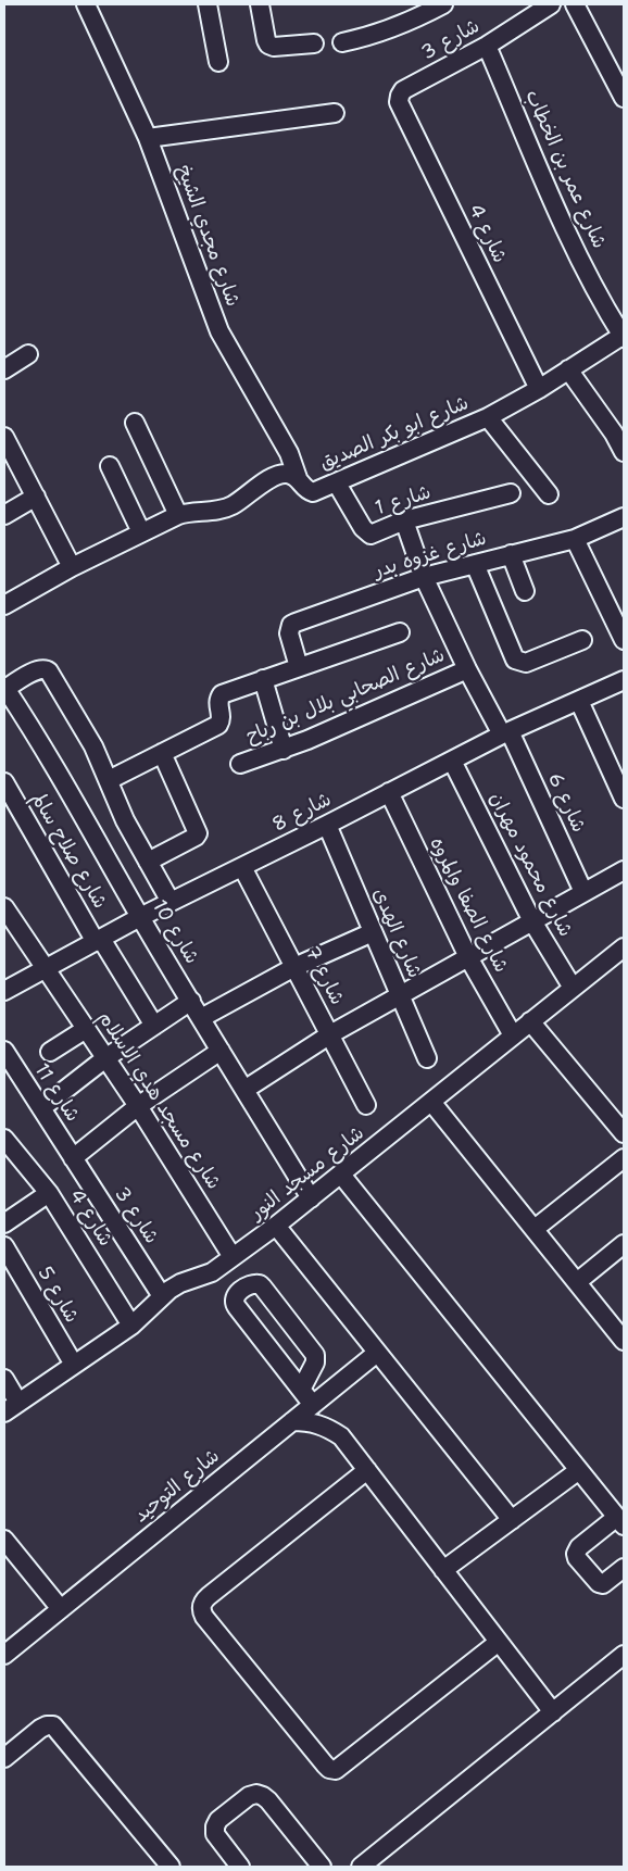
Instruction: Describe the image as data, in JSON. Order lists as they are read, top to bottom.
{
  "streets": {
    "street": [
      "شارع 3",
      "شارع عمر بن الخطاب",
      "شارع 4",
      "شارع مجدي الشيخ",
      "شارع ابو بكر الصديق",
      "شارع 1",
      "شارع غزوه بدر",
      "شارع الصحابي بلال بن رباح",
      "شارع 6",
      "شارع 8",
      "شارع صلاح سالم",
      "شارع محمود مهران",
      "شارع الصفا والمروه",
      "شارع 10",
      "شارع الهدى",
      "شارع 7",
      "شارع 11",
      "شارع مسجد هدي الاسلام",
      "شارع مسجد النور",
      "شارع 5",
      "شارع التوحيد"
    ]
  },
  "crossings": [
    ["شارع 3", "شارع عمر بن الخطاب"],
    ["شارع 3", "شارع 4"],
    ["شارع 3", "شارع 11"],
    ["شارع 3", "شارع مسجد النور"],
    ["شارع عمر بن الخطاب", "شارع ابو بكر الصديق"],
    ["شارع 4", "شارع ابو بكر الصديق"],
    ["شارع 4", "شارع مسجد النور"],
    ["شارع مجدي الشيخ", "شارع ابو بكر الصديق"],
    ["شارع ابو بكر الصديق", "شارع 1"],
    ["شارع 1", "شارع 6"],
    ["شارع غزوه بدر", "شارع 6"],
    ["شارع الصحابي بلال بن رباح", "شارع 6"],
    ["شارع 6", "شارع 8"],
    ["شارع 8", "شارع صلاح سالم"],
    ["شارع 8", "شارع محمود مهران"],
    ["شارع 8", "شارع الصفا والمروه"],
    ["شارع 8", "شارع 10"],
    ["شارع 8", "شارع الهدى"],
    ["شارع 8", "شارع 7"],
    ["شارع 8", "شارع مسجد هدي الاسلام"],
    ["شارع محمود مهران", "شارع مسجد النور"],
    ["شارع الصفا والمروه", "شارع مسجد النور"],
    ["شارع 10", "شارع مسجد النور"],
    ["شارع مسجد هدي الاسلام", "شارع مسجد النور"],
    ["شارع مسجد النور", "شارع 5"]
  ]
}
